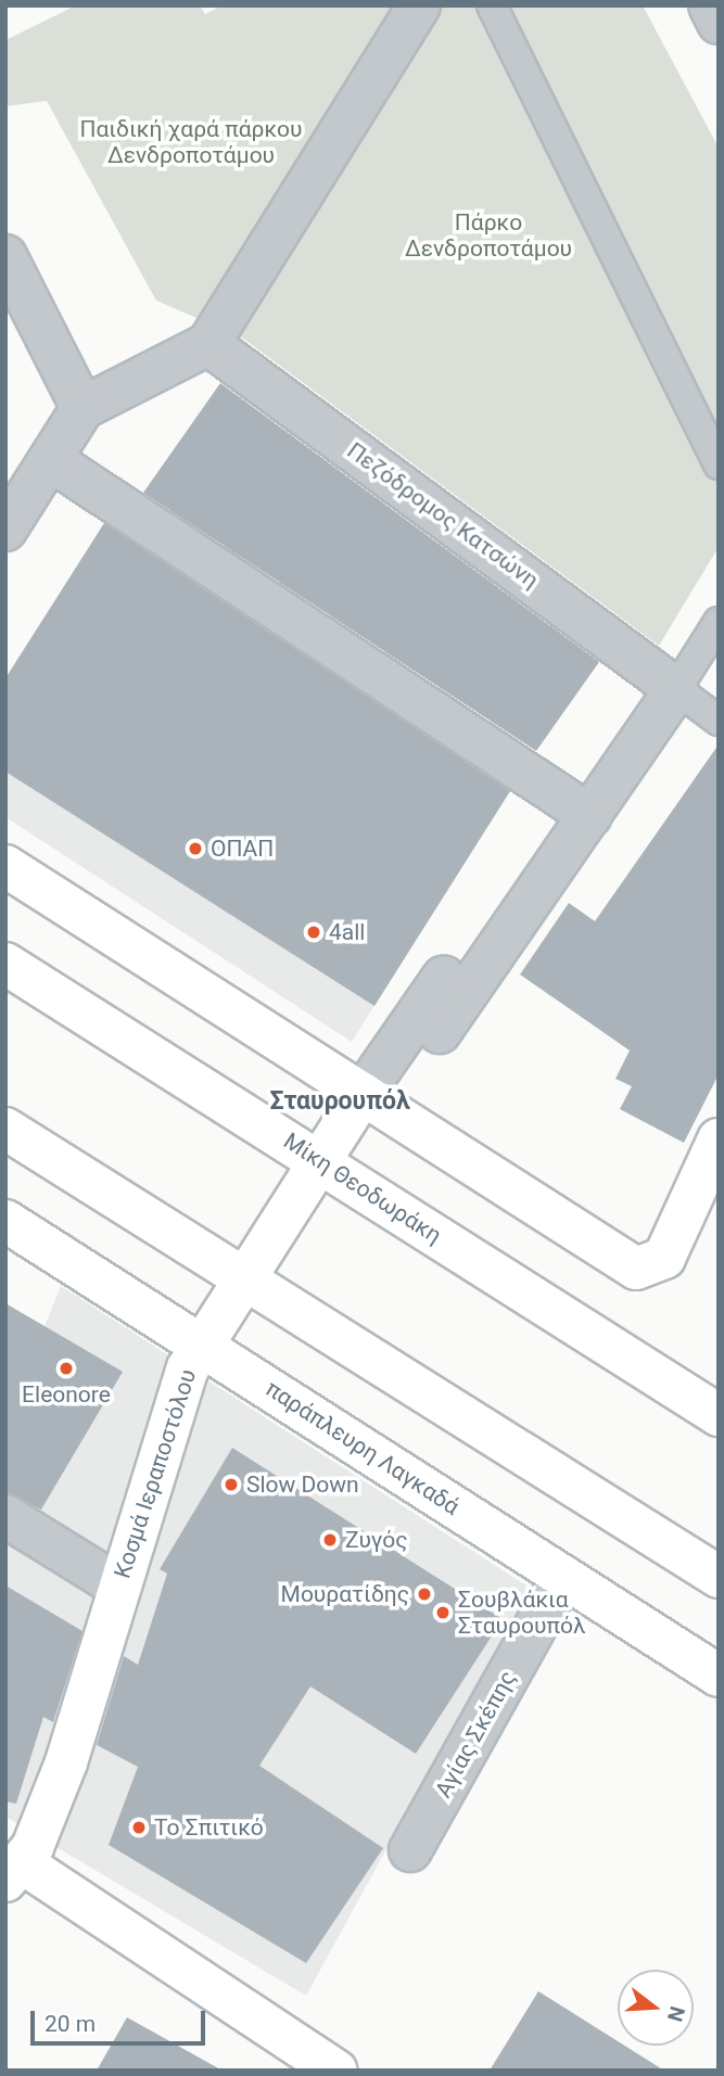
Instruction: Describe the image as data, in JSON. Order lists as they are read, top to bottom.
{
  "streets": {
    "main road": ["Μίκη Θεοδωράκη", "παράπλευρη Λαγκαδά", "Κοσμά Ιεραποστόλου"],
    "street": ["Πεζόδρομος Κατσώνη", "Αγίας Σκέπης"]
  },
  "crossings": [
    ["Μίκη Θεοδωράκη", "Κοσμά Ιεραποστόλου"],
    ["παράπλευρη Λαγκαδά", "Κοσμά Ιεραποστόλου"],
    ["παράπλευρη Λαγκαδά", "Αγίας Σκέπης"]
  ],
  "districts": ["Σταυρουπόλ"],
  "parks": ["Παιδική χαρά πάρκου Δενδροποτάμου", "Πάρκο Δενδροποτάμου"],
  "places": [
    "ΟΠΑΠ",
    "4all",
    "Eleonore",
    "Slow Down",
    "Ζυγός",
    "Μουρατίδης",
    "Σουβλάκια Σταυρουπόλ",
    "Το Σπιτικό"
  ],
  "scale_bar": "20 m",
  "north": "right"
}
